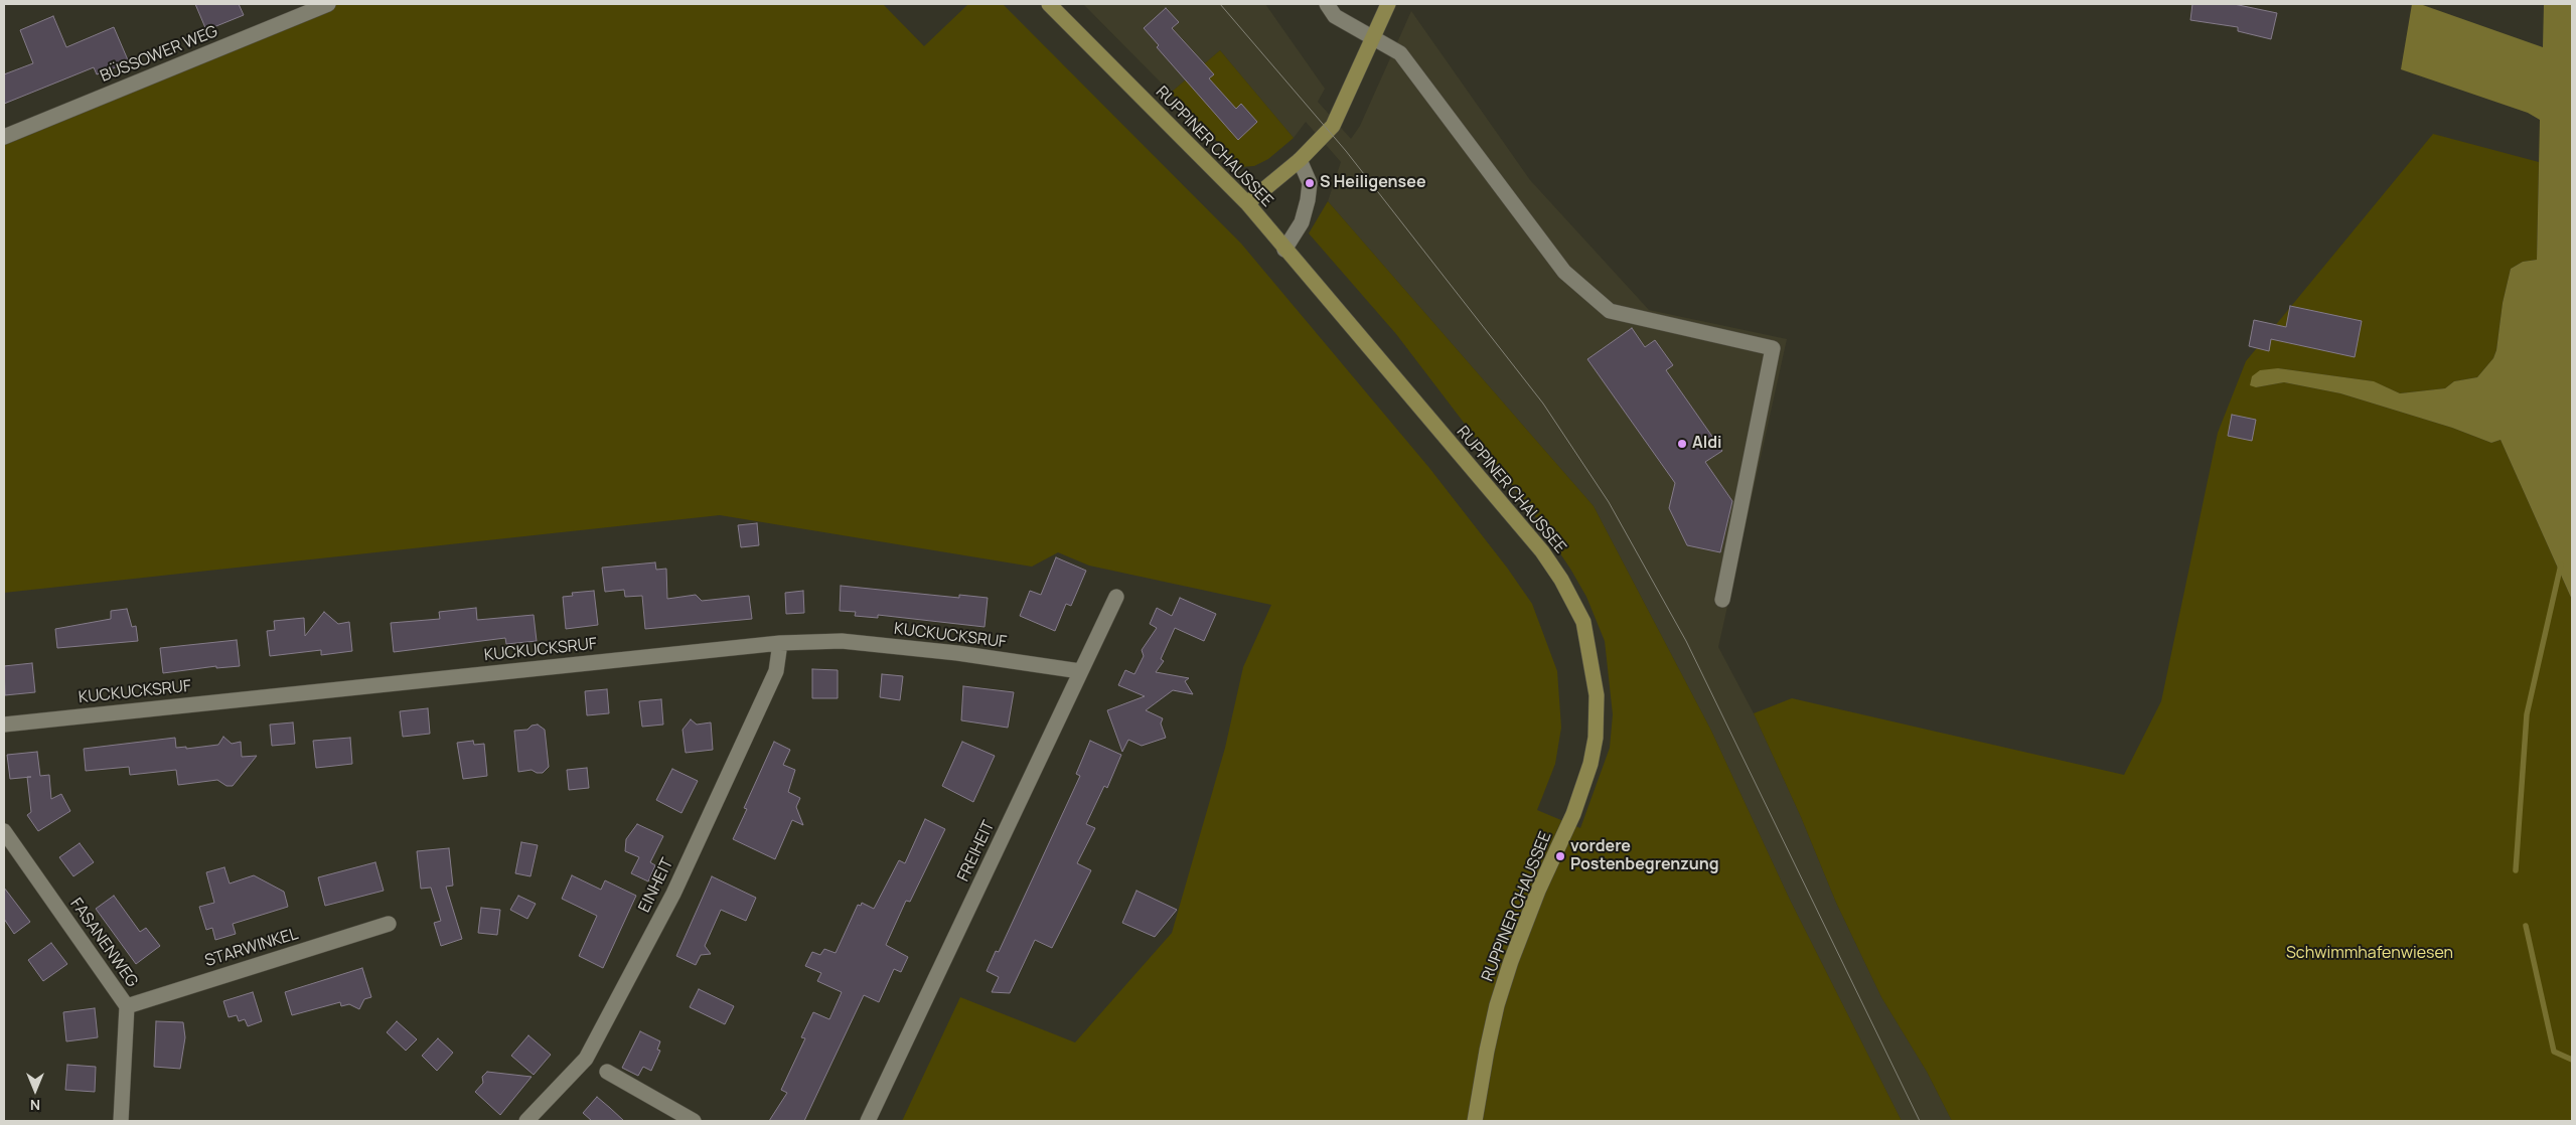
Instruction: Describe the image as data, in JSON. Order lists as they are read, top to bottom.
{
  "streets": {
    "main road": ["RUPPINER CHAUSSEE"],
    "street": [
      "BÜSSOWER WEG",
      "KUCKUCKSRUF",
      "FREIHEIT",
      "EINHEIT",
      "FASANENWEG",
      "STARWINKEL"
    ]
  },
  "crossings": [
    ["KUCKUCKSRUF", "FREIHEIT"],
    ["KUCKUCKSRUF", "EINHEIT"],
    ["FASANENWEG", "STARWINKEL"]
  ],
  "parks": ["Schwimmhafenwiesen"],
  "places": ["S Heiligensee", "Aldi", "vordere Postenbegrenzung"],
  "north": "bottom"
}
